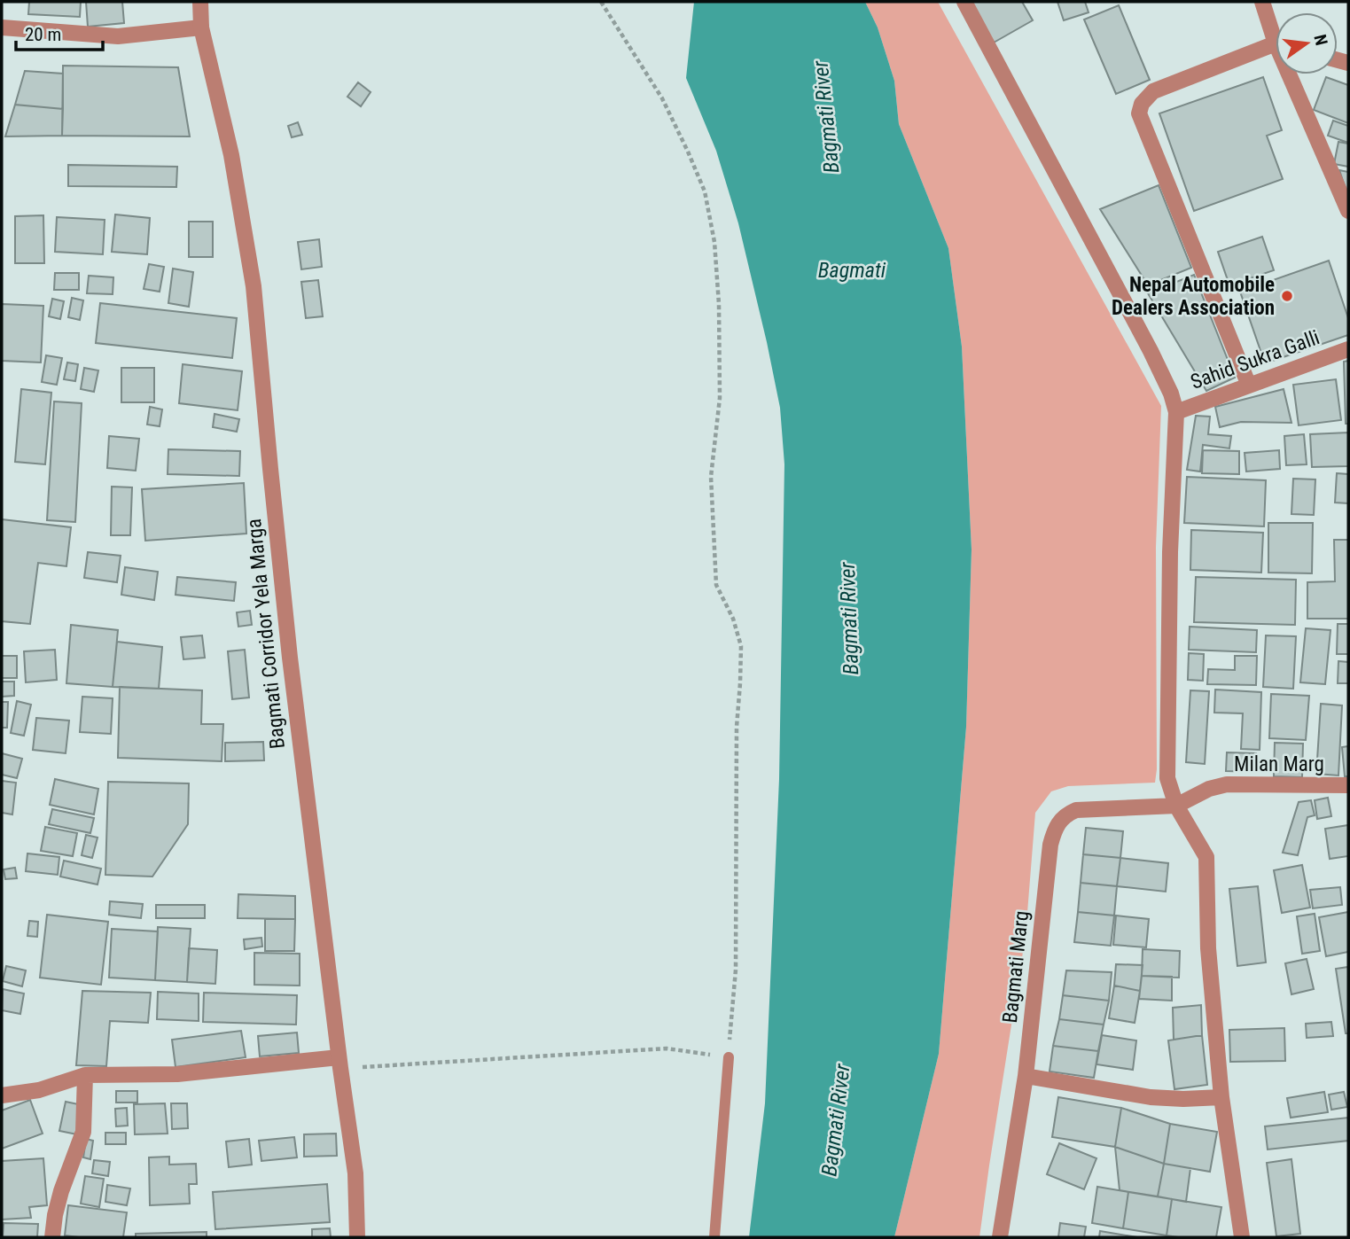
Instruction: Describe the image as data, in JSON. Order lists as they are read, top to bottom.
{
  "streets": {
    "street": [
      "Sahid Sukra Galli",
      "Bagmati Corridor Yela Marga",
      "Milan Marg",
      "Bagmati Marg"
    ]
  },
  "crossings": [
    ["Milan Marg", "Bagmati Marg"]
  ],
  "water": ["Bagmati River", "Bagmati"],
  "places": ["Nepal Automobile Dealers Association"],
  "scale_bar": "20 m",
  "north": "right"
}
